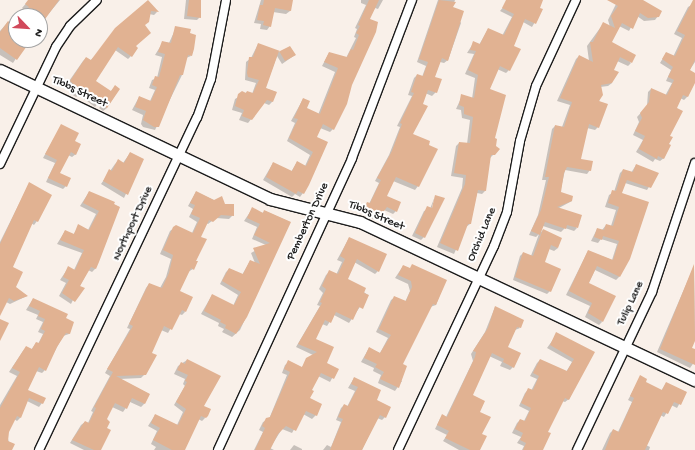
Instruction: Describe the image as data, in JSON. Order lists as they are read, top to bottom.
{
  "streets": {
    "street": [
      "Tibbs Street",
      "Pemberton Drive",
      "Northport Drive",
      "Orchid Lane",
      "Tulip Lane"
    ]
  },
  "crossings": [
    ["Tibbs Street", "Pemberton Drive"],
    ["Tibbs Street", "Northport Drive"],
    ["Tibbs Street", "Orchid Lane"],
    ["Tibbs Street", "Tulip Lane"]
  ],
  "north": "bottom right"
}
